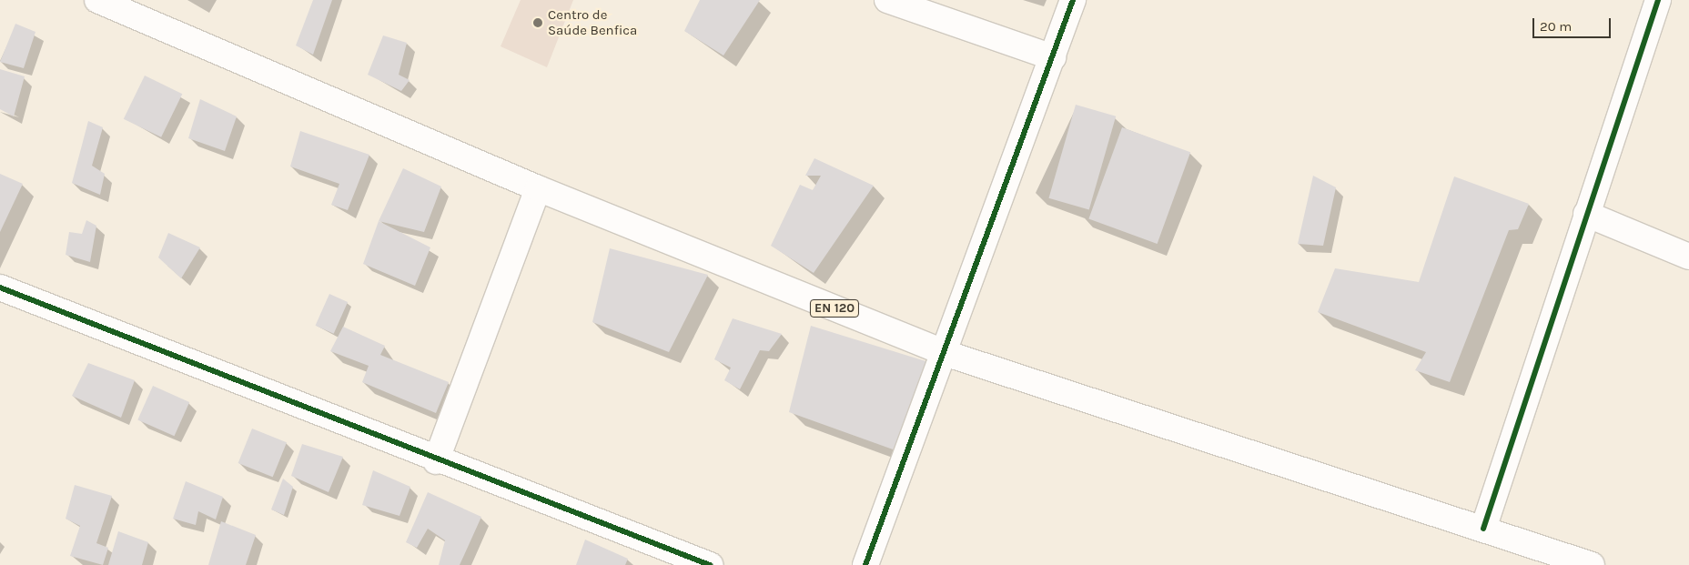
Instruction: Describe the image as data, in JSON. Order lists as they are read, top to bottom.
{
  "streets": {
    "street": ["EN 120"]
  },
  "places": ["Centro de Saúde Benfica"],
  "scale_bar": "20 m"
}
